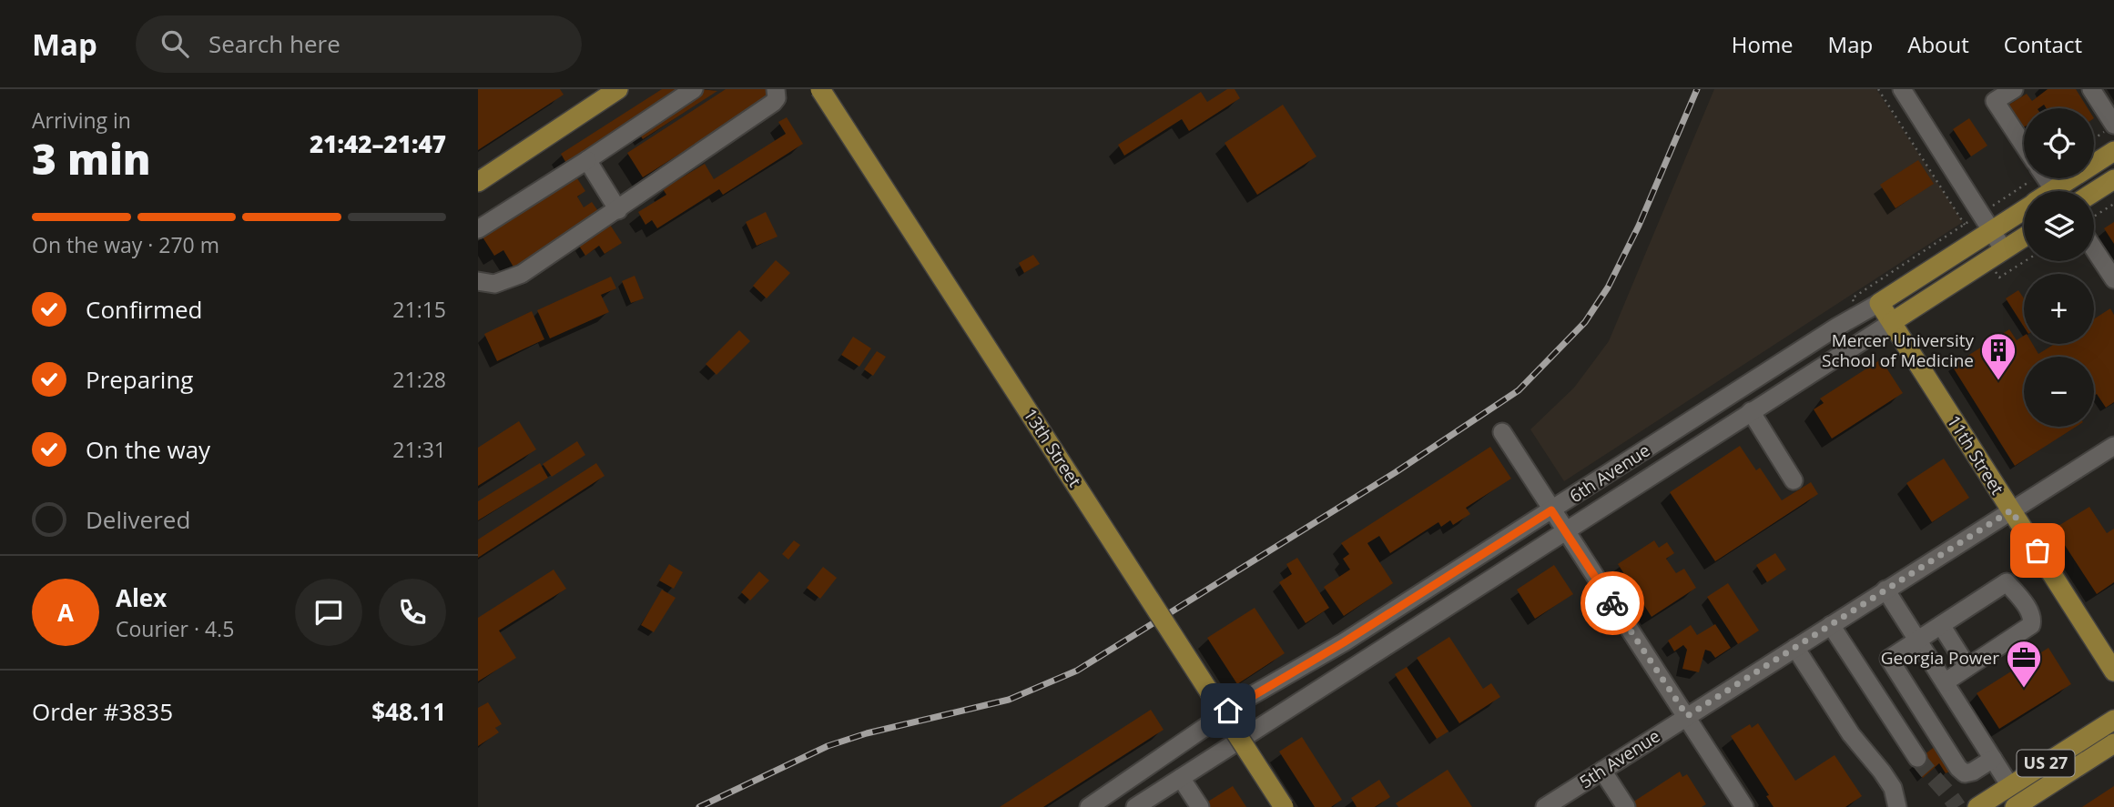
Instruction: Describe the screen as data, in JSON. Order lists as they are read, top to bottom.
{
  "streets": {
    "main road": [
      "13th Street",
      "11th Street",
      "6th Avenue",
      "US 27"
    ],
    "street": ["5th Avenue"]
  },
  "crossings": [
    ["11th Street", "6th Avenue"],
    ["11th Street", "5th Avenue"]
  ],
  "places": {
    "building": ["Mercer University School of Medicine"],
    "office": ["Georgia Power"]
  },
  "page": {
    "header": "Map",
    "search": "Search here",
    "nav": [
      "Home",
      "Map",
      "About",
      "Contact"
    ],
    "heading": ["3 min", "Arriving in", "21:42–21:47"],
    "panel": [
      "Alex",
      "Courier · 4.5",
      "Order #3835",
      "$48.11"
    ],
    "map_buttons": ["+", "−"],
    "bar": "On the way · 270 m",
    "list": [
      ["Confirmed", "21:15"],
      ["Preparing", "21:28"],
      ["On the way", "21:31"],
      "Delivered"
    ],
    "round": "A"
  }
}
